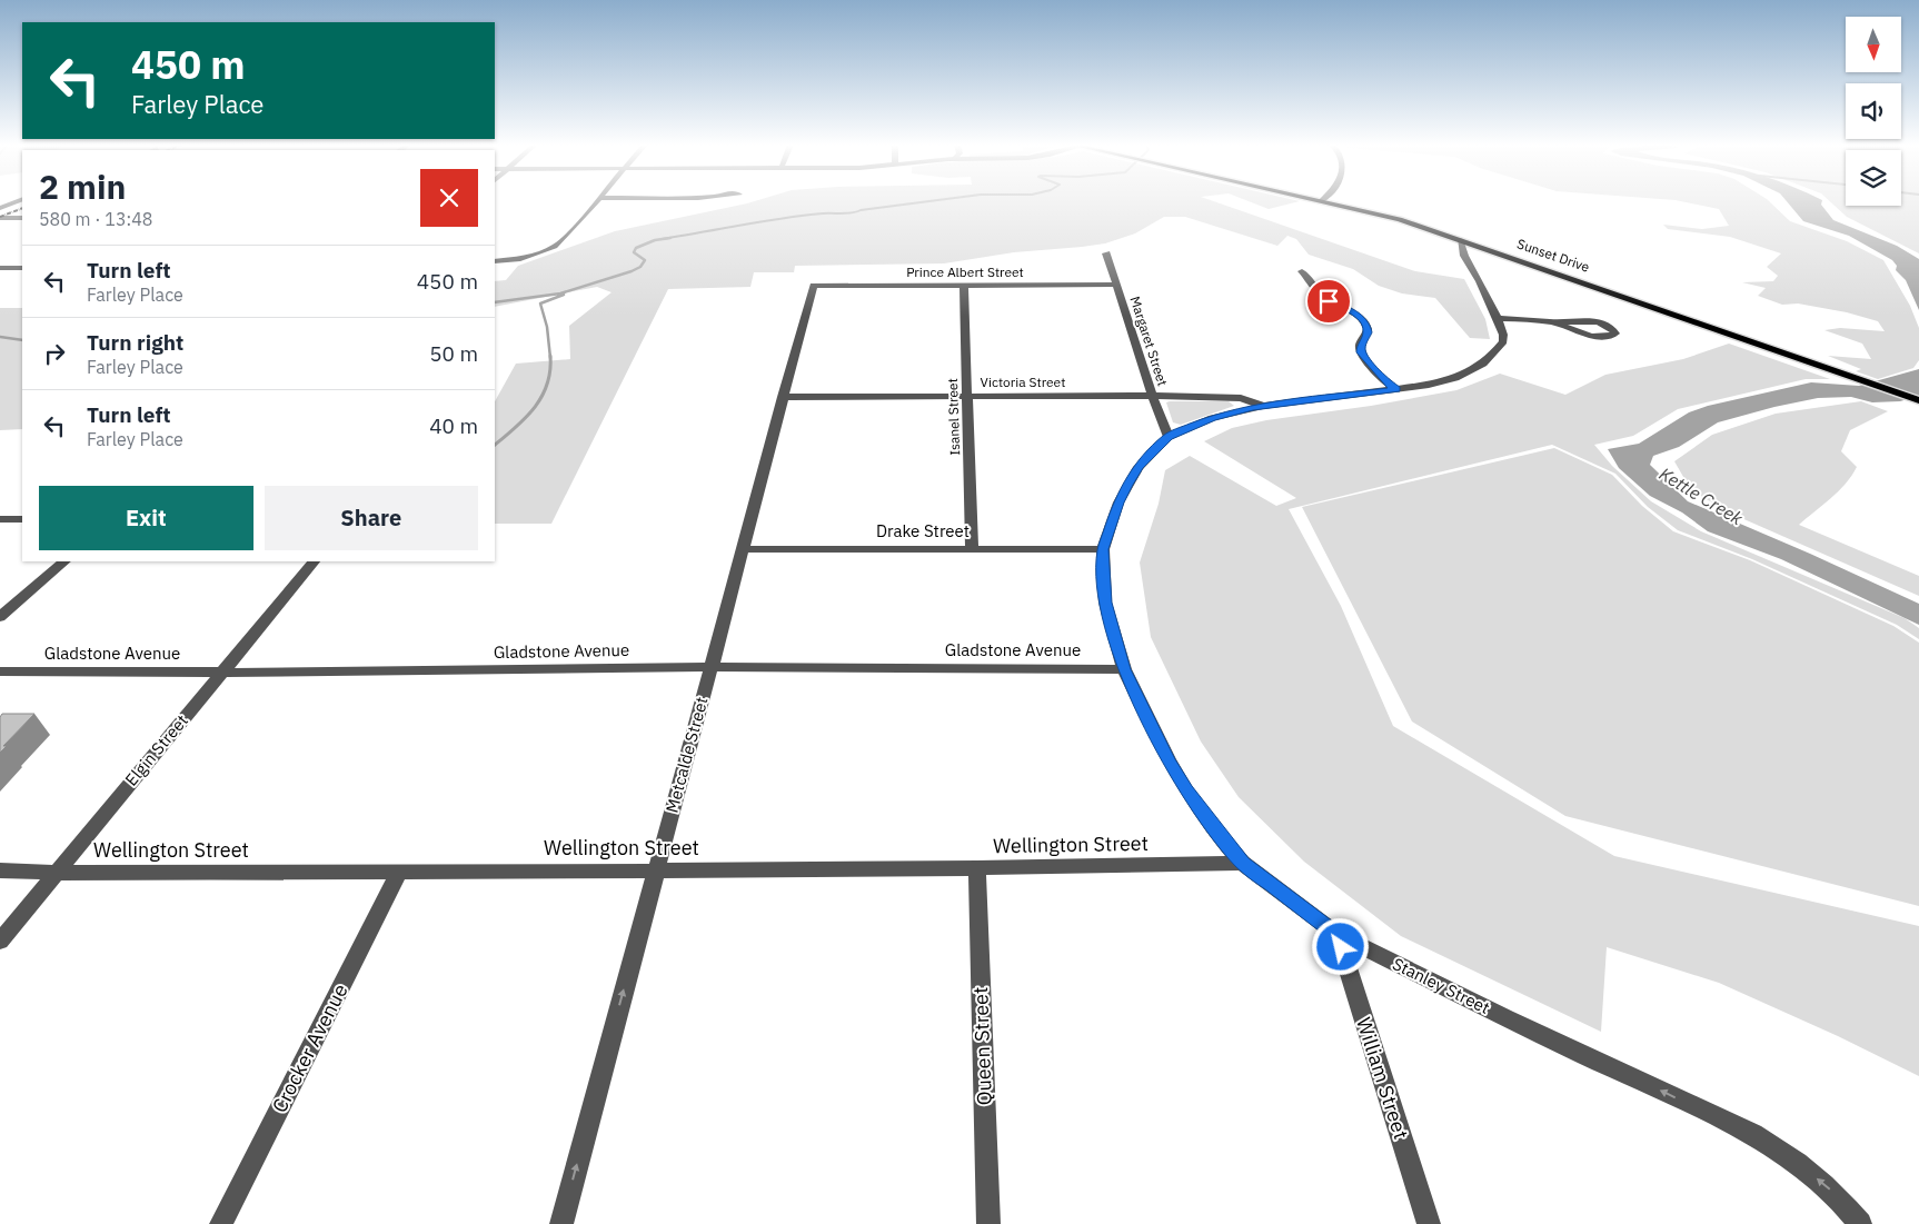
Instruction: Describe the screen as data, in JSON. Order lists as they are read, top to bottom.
{
  "streets": {
    "main road": ["Sunset Drive"],
    "street": [
      "Prince Albert Street",
      "Margaret Street",
      "Victoria Street",
      "Isanel Street",
      "Drake Street",
      "Gladstone Avenue",
      "Elgin Street",
      "Metcalde Street",
      "Wellington Street",
      "Stanley Street",
      "Queen Street",
      "Crocker Avenue",
      "William Street"
    ]
  },
  "crossings": [
    ["Sunset Drive", "Stanley Street"],
    ["Prince Albert Street", "Margaret Street"],
    ["Prince Albert Street", "Isanel Street"],
    ["Prince Albert Street", "Metcalde Street"],
    ["Margaret Street", "Victoria Street"],
    ["Margaret Street", "Stanley Street"],
    ["Victoria Street", "Isanel Street"],
    ["Victoria Street", "Metcalde Street"],
    ["Victoria Street", "Stanley Street"],
    ["Isanel Street", "Drake Street"],
    ["Drake Street", "Metcalde Street"],
    ["Drake Street", "Stanley Street"],
    ["Gladstone Avenue", "Elgin Street"],
    ["Gladstone Avenue", "Metcalde Street"],
    ["Gladstone Avenue", "Stanley Street"],
    ["Elgin Street", "Wellington Street"],
    ["Metcalde Street", "Wellington Street"],
    ["Wellington Street", "Stanley Street"],
    ["Wellington Street", "Queen Street"],
    ["Wellington Street", "Crocker Avenue"],
    ["Stanley Street", "William Street"]
  ],
  "one_way": ["Metcalde Street", "Stanley Street"],
  "water": ["Kettle Creek"],
  "north": "bottom",
  "page": {
    "turn": ["450 m", "Farley Place"],
    "heading": ["2 min", "580 m · 13:48"],
    "list": [
      {
        "name": "Turn left",
        "note": "Farley Place",
        "value": "450 m"
      },
      {
        "name": "Turn right",
        "note": "Farley Place",
        "value": "50 m"
      },
      {
        "name": "Turn left",
        "note": "Farley Place",
        "value": "40 m"
      }
    ],
    "buttons": ["Exit", "Share"]
  }
}
